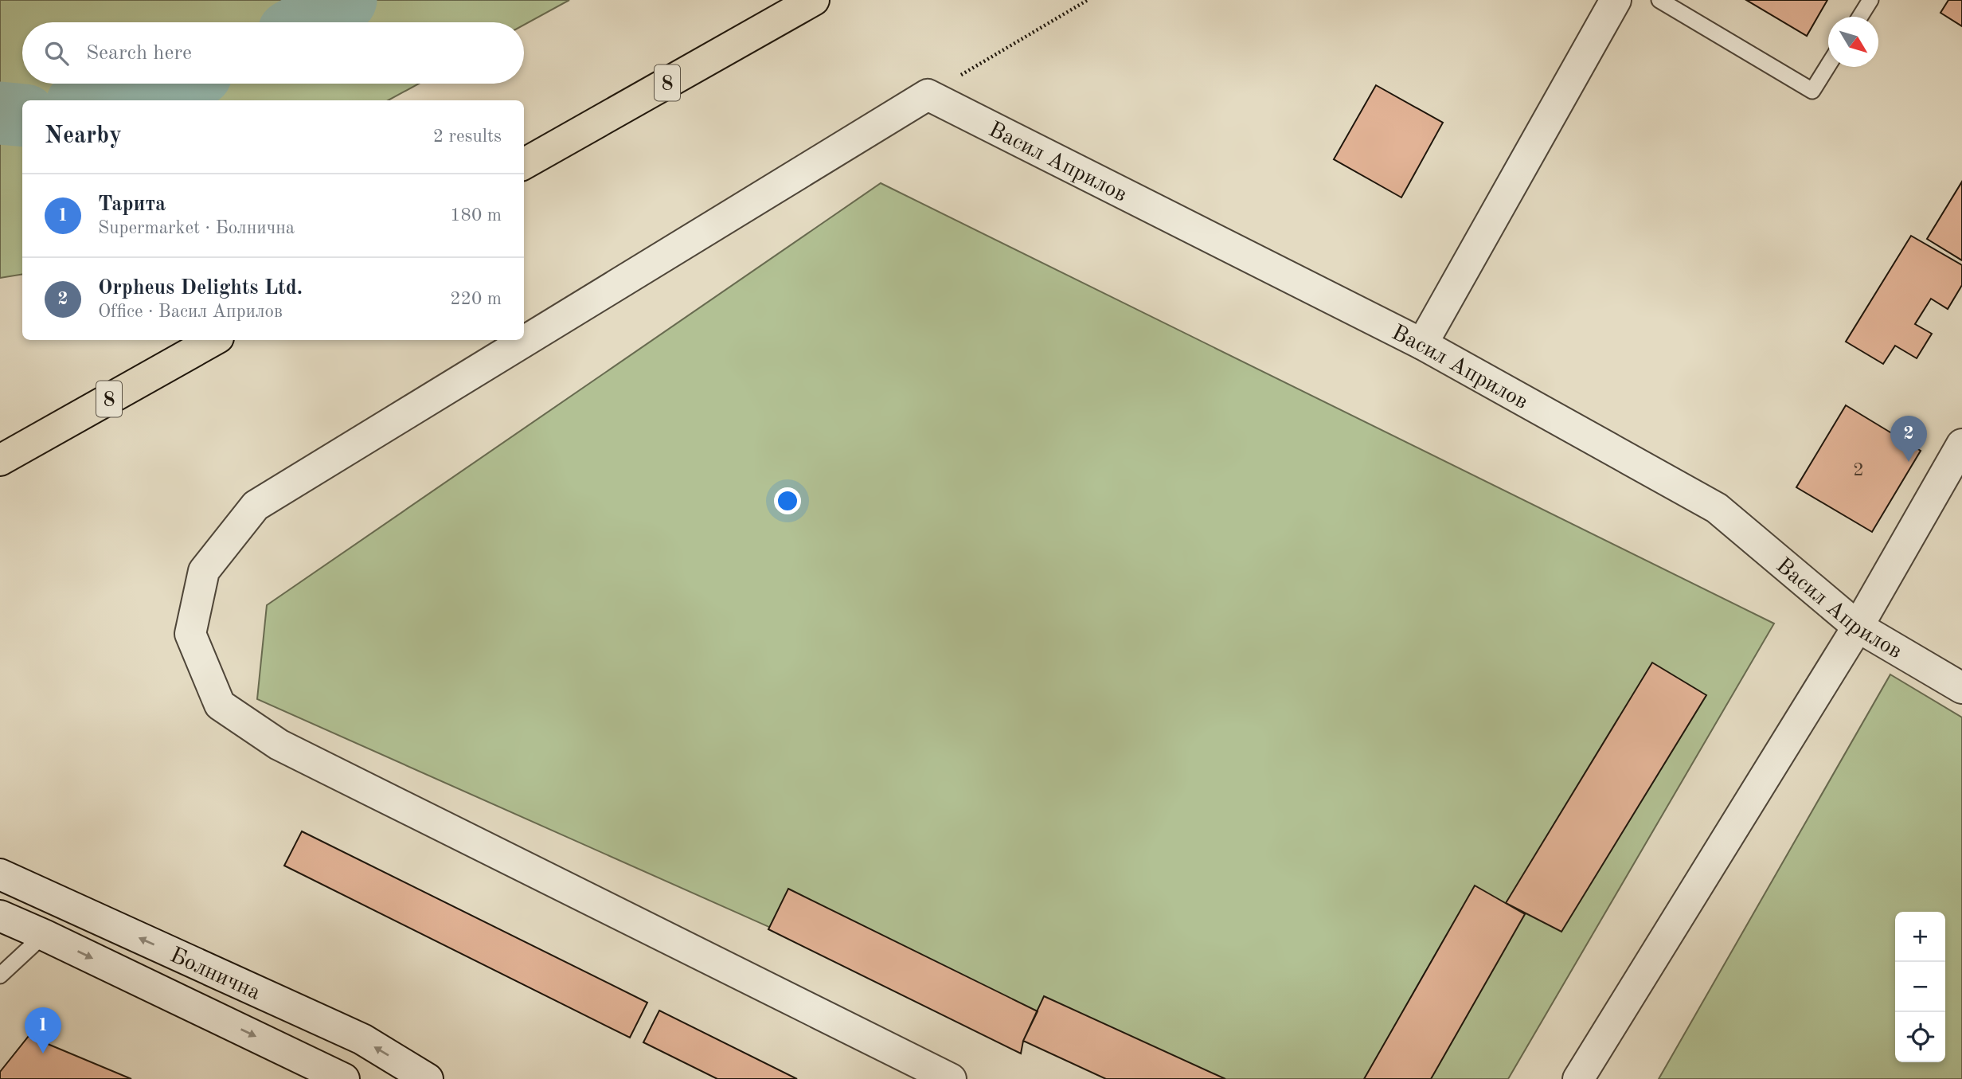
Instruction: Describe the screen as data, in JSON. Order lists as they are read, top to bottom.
{
  "streets": {
    "main road": ["8"],
    "street": ["Васил Априлов", "Болнична"]
  },
  "house_numbers": ["2"],
  "north": "bottom right",
  "page": {
    "search": "Search here",
    "heading": ["Nearby", "2 results"],
    "list": [
      {
        "mark": "1",
        "name": "Тарита",
        "note": "Supermarket · Болнична",
        "value": "180 m"
      },
      {
        "mark": "2",
        "name": "Orpheus Delights Ltd.",
        "note": "Office · Васил Априлов",
        "value": "220 m"
      }
    ],
    "pins": ["2", "1"],
    "map_buttons": ["+", "−"]
  }
}
